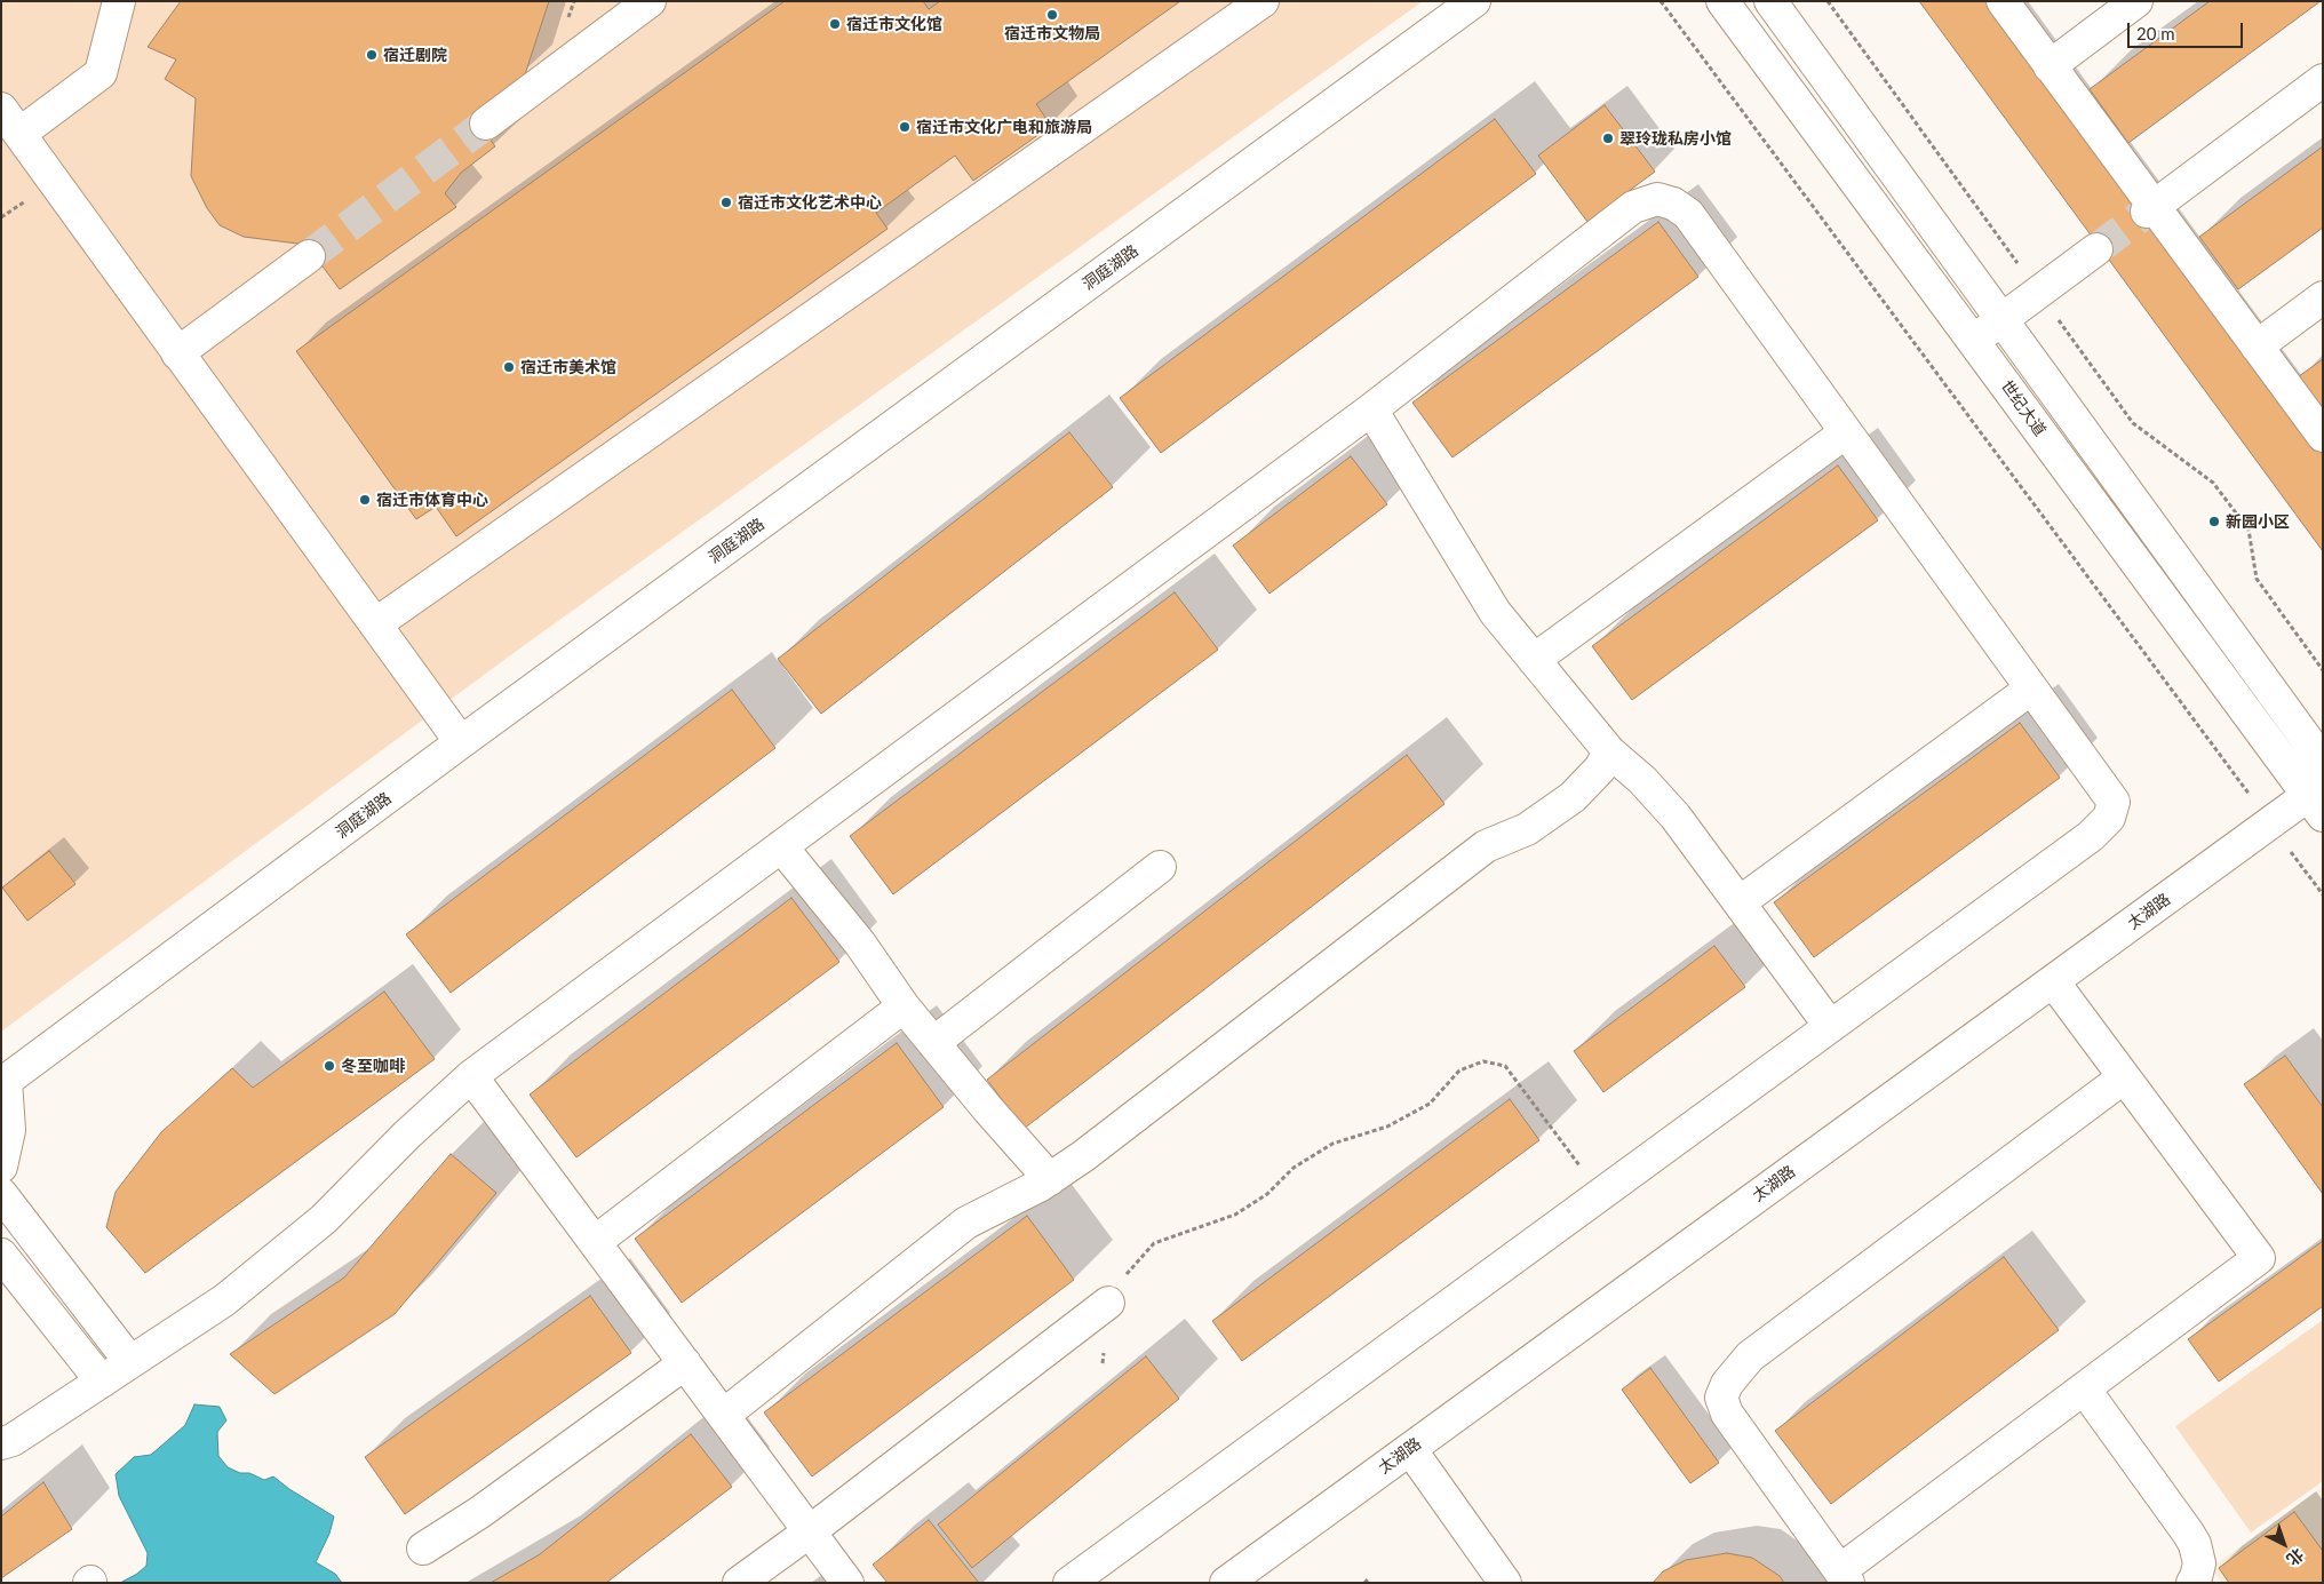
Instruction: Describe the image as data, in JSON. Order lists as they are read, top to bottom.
{
  "streets": {
    "street": ["洞庭湖路", "世纪大道", "太湖路"]
  },
  "crossings": [
    ["世纪大道", "太湖路"]
  ],
  "places": [
    "宿迁市文物局",
    "宿迁市文化馆",
    "宿迁剧院",
    "宿迁市文化广电和旅游局",
    "翠玲珑私房小馆",
    "宿迁市文化艺术中心",
    "宿迁市美术馆",
    "宿迁市体育中心",
    "新园小区",
    "冬至咖啡"
  ],
  "scale_bar": "20 m",
  "north": "bottom right"
}
